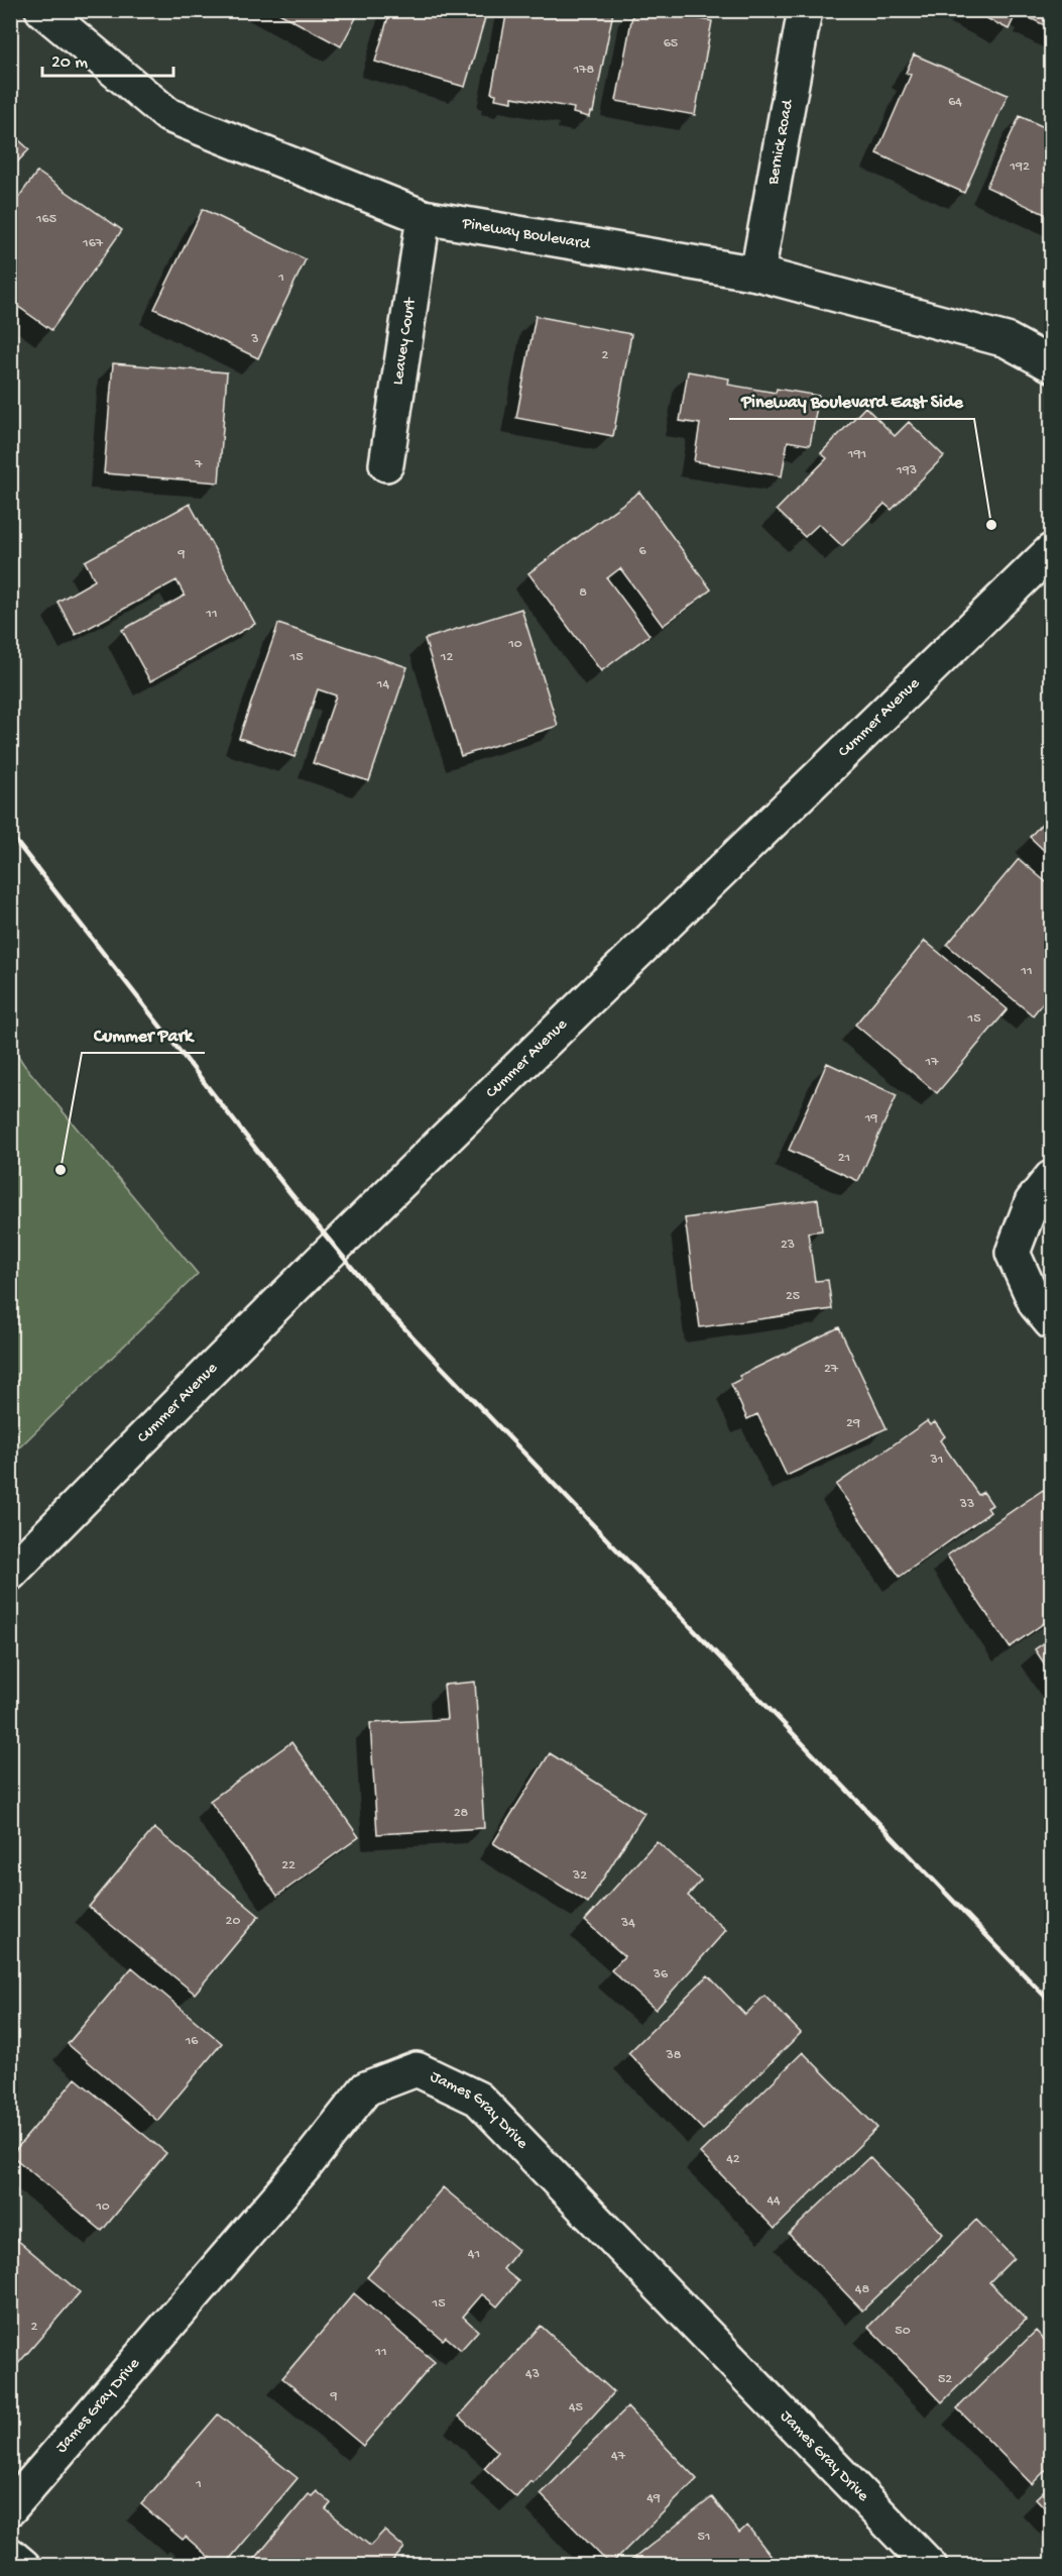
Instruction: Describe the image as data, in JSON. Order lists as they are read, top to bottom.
{
  "streets": {
    "street": [
      "Bernick Road",
      "Pineway Boulevard",
      "Leavey Court",
      "Cummer Avenue",
      "James Gray Drive"
    ]
  },
  "crossings": [
    ["Bernick Road", "Pineway Boulevard"],
    ["Pineway Boulevard", "Leavey Court"]
  ],
  "places": ["Pineway Boulevard East Side", "Cummer Park"],
  "house_numbers": [
    "65",
    "178",
    "64",
    "192",
    "165",
    "167",
    "1",
    "3",
    "2",
    "191",
    "7",
    "193",
    "6",
    "9",
    "8",
    "11",
    "10",
    "15",
    "12",
    "14",
    "11",
    "15",
    "17",
    "19",
    "21",
    "23",
    "25",
    "27",
    "29",
    "31",
    "33",
    "28",
    "22",
    "32",
    "20",
    "34",
    "36",
    "16",
    "38",
    "42",
    "44",
    "10",
    "41",
    "48",
    "15",
    "2",
    "50",
    "11",
    "43",
    "52",
    "9",
    "45",
    "47",
    "1",
    "49",
    "51"
  ],
  "scale_bar": "20 m"
}
